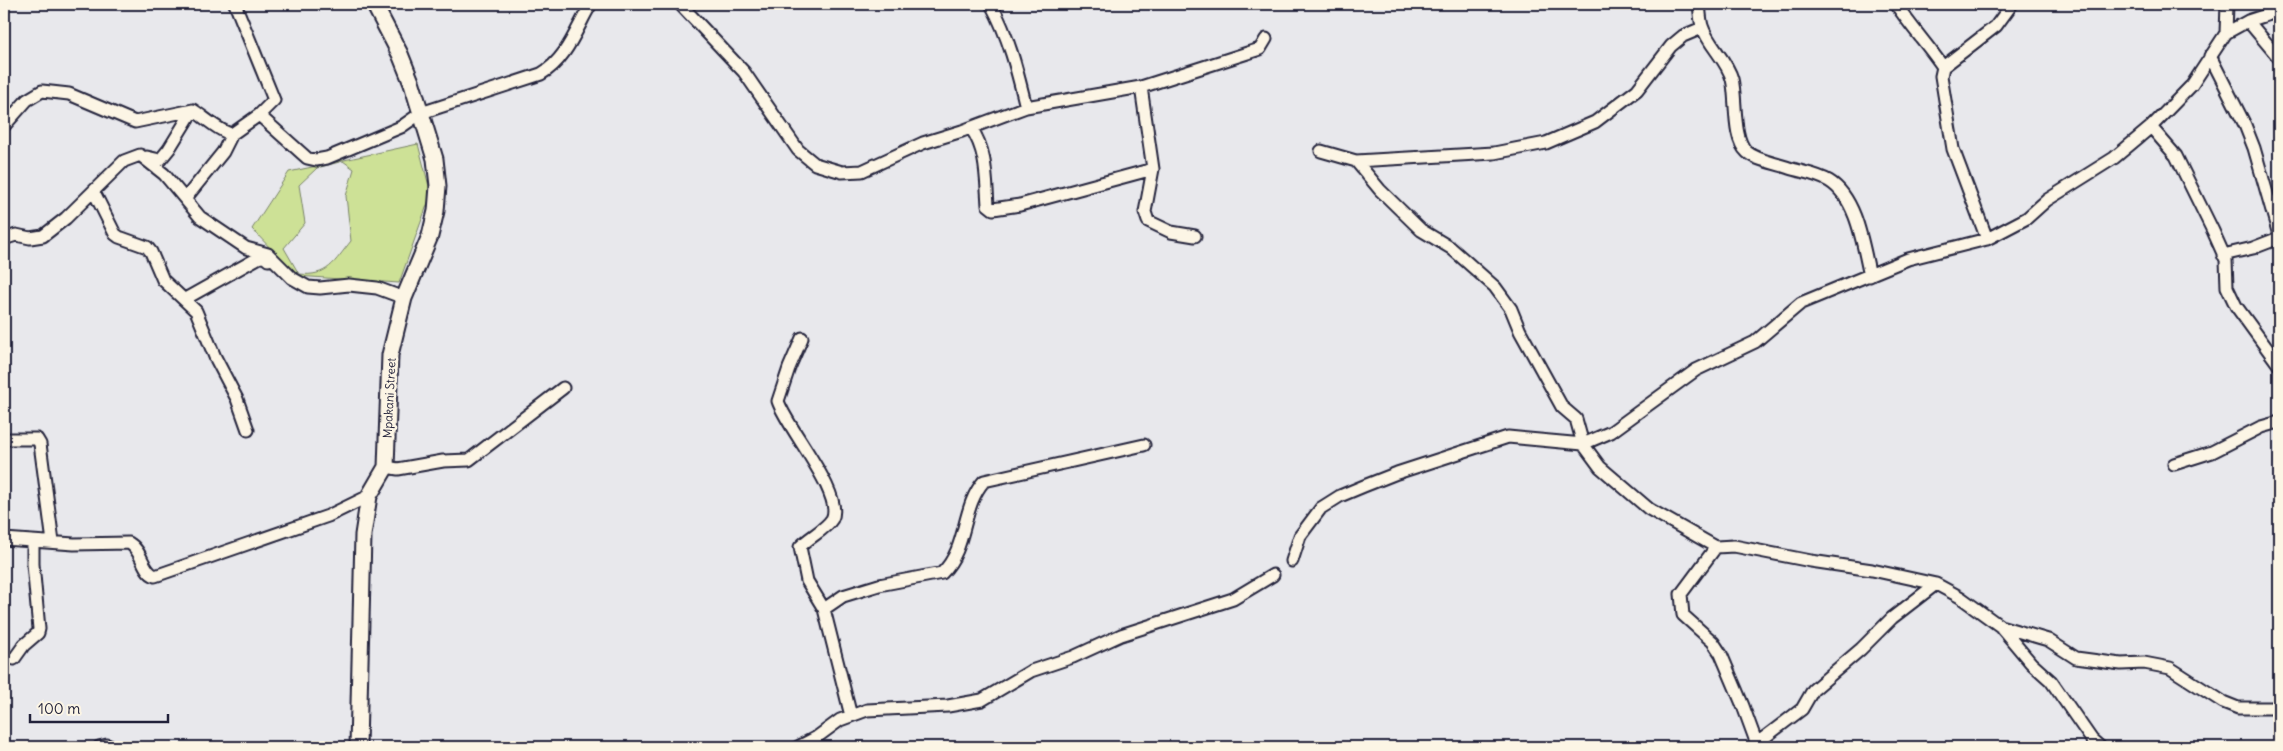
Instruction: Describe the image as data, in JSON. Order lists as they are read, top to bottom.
{
  "streets": {
    "street": ["Mpakani Street"]
  },
  "scale_bar": "100 m"
}
